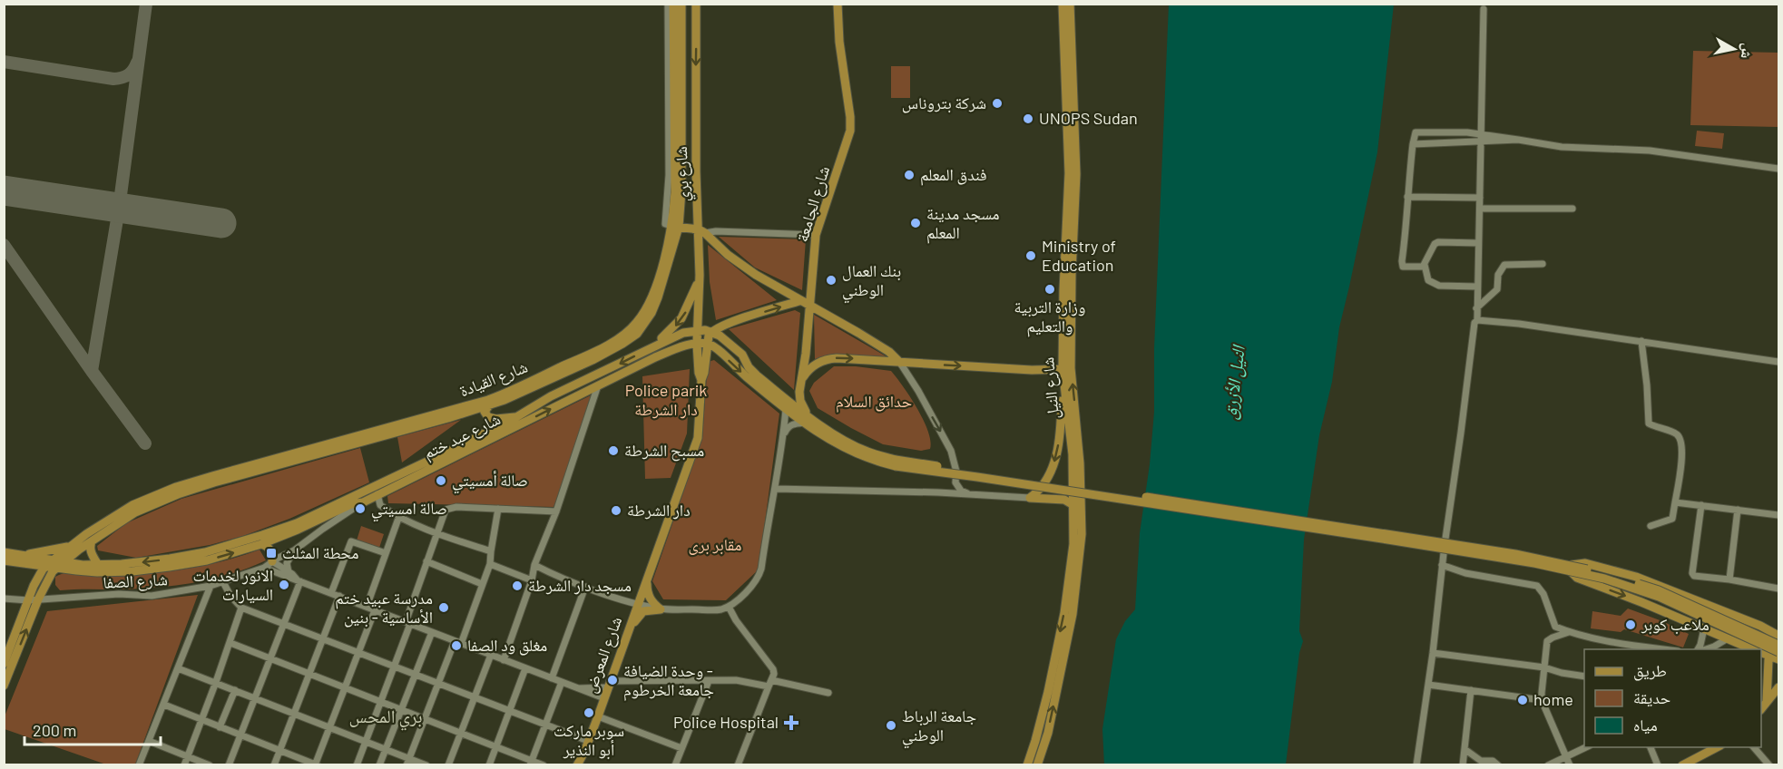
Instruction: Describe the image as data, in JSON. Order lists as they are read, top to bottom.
{
  "streets": {
    "main road": [
      "شارع بري",
      "شارع الجامعة",
      "شارع القيادة",
      "شارع النيل",
      "شارع عبد ختم",
      "شارع المعرض"
    ],
    "street": ["شارع الصفا"]
  },
  "crossings": [
    ["شارع بري", "شارع عبد ختم"],
    ["شارع بري", "شارع المعرض"],
    ["شارع الجامعة", "شارع عبد ختم"],
    ["شارع القيادة", "شارع عبد ختم"],
    ["شارع عبد ختم", "شارع الصفا"],
    ["شارع عبد ختم", "شارع المعرض"]
  ],
  "one_way": ["شارع بري"],
  "districts": ["بري المحس"],
  "water": ["النيل الأزرق"],
  "parks": ["Police parik دار الشرطة", "حدائق السلام", "مقابر برى"],
  "places": {
    "other": [
      "شركة بتروناس",
      "UNOPS Sudan",
      "فندق المعلم",
      "مسجد مدينة المعلم",
      "Ministry of Education",
      "بنك العمال الوطني",
      "وزارة التربية والتعليم",
      "مسبح الشرطة",
      "صالة أمسيتي",
      "صالة امسيتي",
      "دار الشرطة",
      "الانور لخدمات السيارات",
      "مسجد دار الشرطة",
      "مدرسة عبيد ختم الأساسية - بنين",
      "ملاعب كوبر",
      "مغلق ود الصفا",
      "وحدة الضيافة - جامعة الخرطوم",
      "home",
      "سوبر ماركت أبو النذير",
      "جامعة الرباط الوطني"
    ],
    "transit": ["محطة المثلث"],
    "health": ["Police Hospital"]
  },
  "legend": ["طريق", "حديقة", "مياه"],
  "scale_bar": "200 m",
  "north": "right"
}
